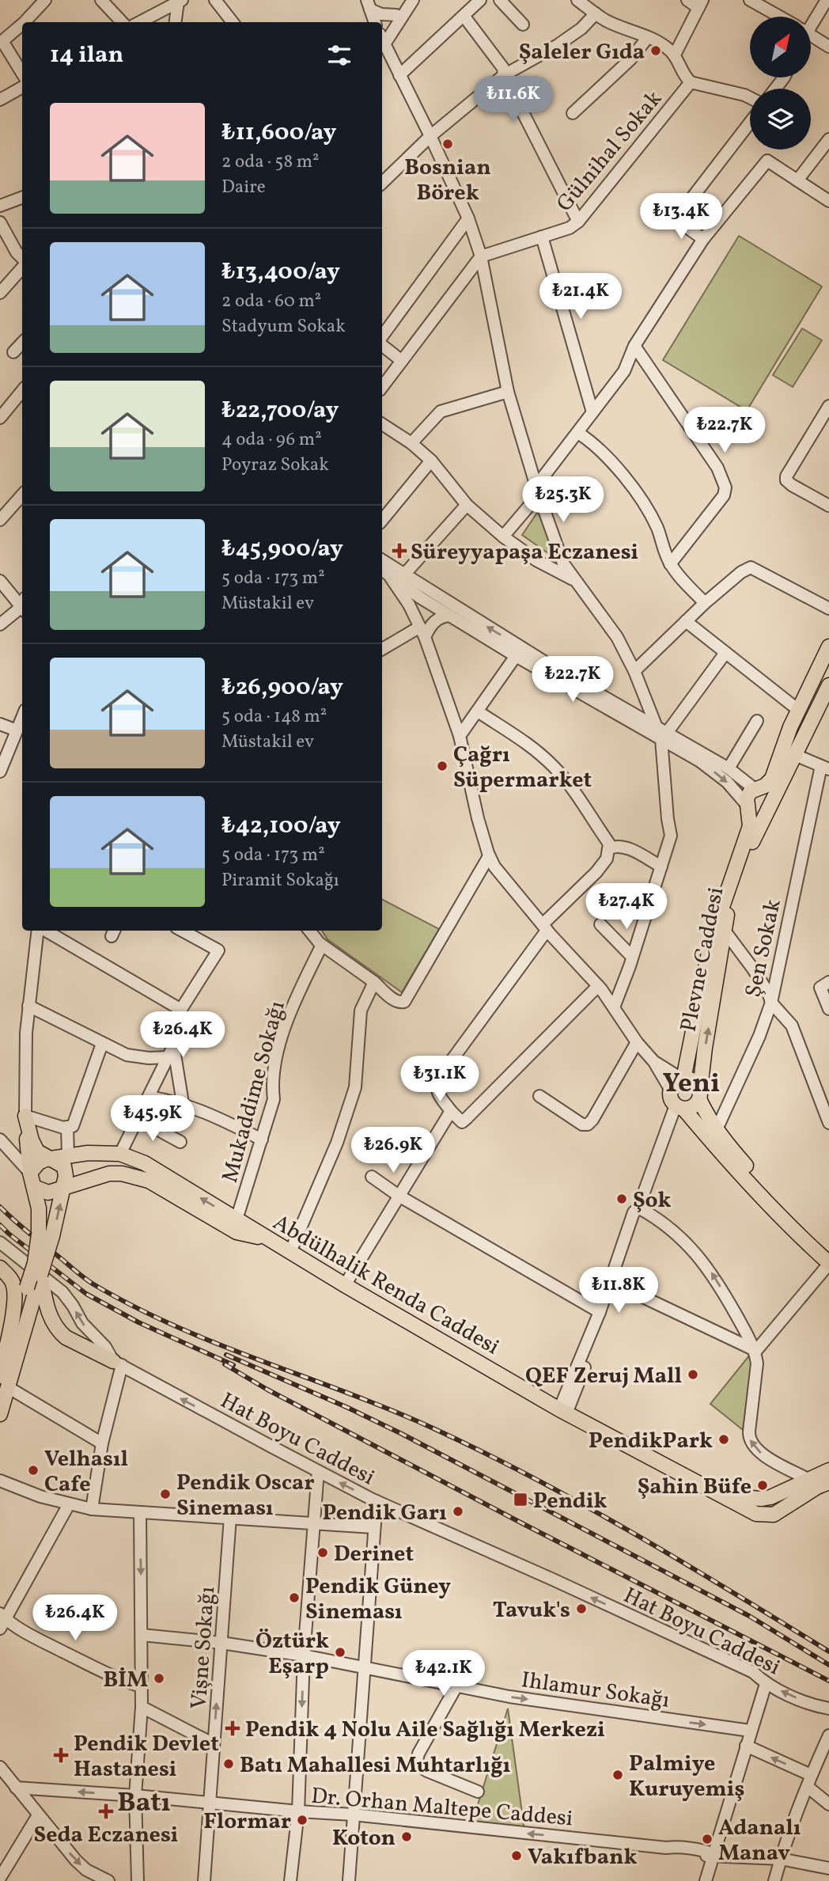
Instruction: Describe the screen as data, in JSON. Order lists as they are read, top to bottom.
{
  "streets": {
    "main road": ["Plevne Caddesi", "Abdülhalik Renda Caddesi"],
    "street": [
      "Gülnihal Sokak",
      "Şen Sokak",
      "Mukaddime Sokağı",
      "Hat Boyu Caddesi",
      "Vişne Sokağı",
      "Ihlamur Sokağı",
      "Dr. Orhan Maltepe Caddesi"
    ]
  },
  "crossings": [
    ["Mukaddime Sokağı", "Abdülhalik Renda Caddesi"],
    ["Vişne Sokağı", "Ihlamur Sokağı"],
    ["Vişne Sokağı", "Dr. Orhan Maltepe Caddesi"]
  ],
  "one_way": ["Ihlamur Sokağı", "Dr. Orhan Maltepe Caddesi"],
  "districts": ["Yeni", "Batı"],
  "places": {
    "other": [
      "Şaleler Gıda",
      "Bosnian Börek",
      "Çağrı Süpermarket",
      "Şok",
      "QEF Zeruj Mall",
      "PendikPark",
      "Velhasıl Cafe",
      "Şahin Büfe",
      "Pendik Oscar Sineması",
      "Pendik Garı",
      "Derinet",
      "Pendik Güney Sineması",
      "Tavuk's",
      "Öztürk Eşarp",
      "BİM",
      "Batı Mahallesi Muhtarlığı",
      "Palmiye Kuruyemiş",
      "Flormar",
      "Koton",
      "Adanalı Manav",
      "Vakıfbank"
    ],
    "health": [
      "Süreyyapaşa Eczanesi",
      "Pendik 4 Nolu Aile Sağlığı Merkezi",
      "Pendik Devlet Hastanesi",
      "Seda Eczanesi"
    ],
    "transit": ["Pendik"]
  },
  "north": "top right",
  "page": {
    "heading": "14 ilan",
    "price": [
      "₺11.6K",
      "₺13.4K",
      "₺21.4K",
      "₺22.7K",
      "₺25.3K",
      "₺22.7K",
      "₺27.4K",
      "₺26.4K",
      "₺31.1K",
      "₺45.9K",
      "₺26.9K",
      "₺11.8K",
      "₺26.4K",
      "₺42.1K"
    ],
    "list": [
      {
        "name": "₺11,600/ay",
        "note": "2 oda · 58 m² · Daire"
      },
      {
        "name": "₺13,400/ay",
        "note": "2 oda · 60 m² · Stadyum Sokak"
      },
      {
        "name": "₺22,700/ay",
        "note": "4 oda · 96 m² · Poyraz Sokak"
      },
      {
        "name": "₺45,900/ay",
        "note": "5 oda · 173 m² · Müstakil ev"
      },
      {
        "name": "₺26,900/ay",
        "note": "5 oda · 148 m² · Müstakil ev"
      },
      {
        "name": "₺42,100/ay",
        "note": "5 oda · 173 m² · Piramit Sokağı"
      }
    ]
  }
}
